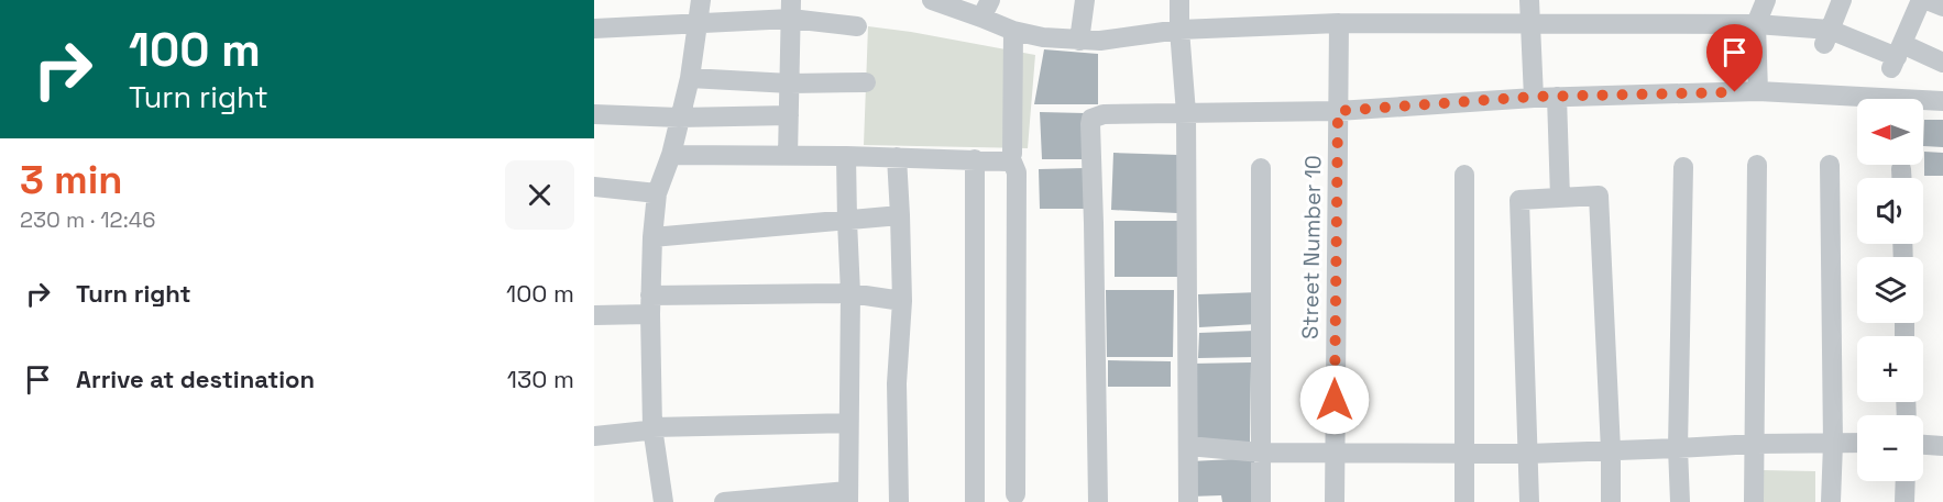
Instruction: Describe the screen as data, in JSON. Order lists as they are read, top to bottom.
{
  "streets": {
    "street": ["Street Number 10"]
  },
  "north": "left",
  "page": {
    "turn": ["100 m", "Turn right"],
    "map_buttons": ["+", "−"],
    "heading": ["3 min", "230 m · 12:46"],
    "list": [
      {
        "name": "Turn right",
        "value": "100 m"
      },
      {
        "name": "Arrive at destination",
        "value": "130 m"
      }
    ]
  }
}
